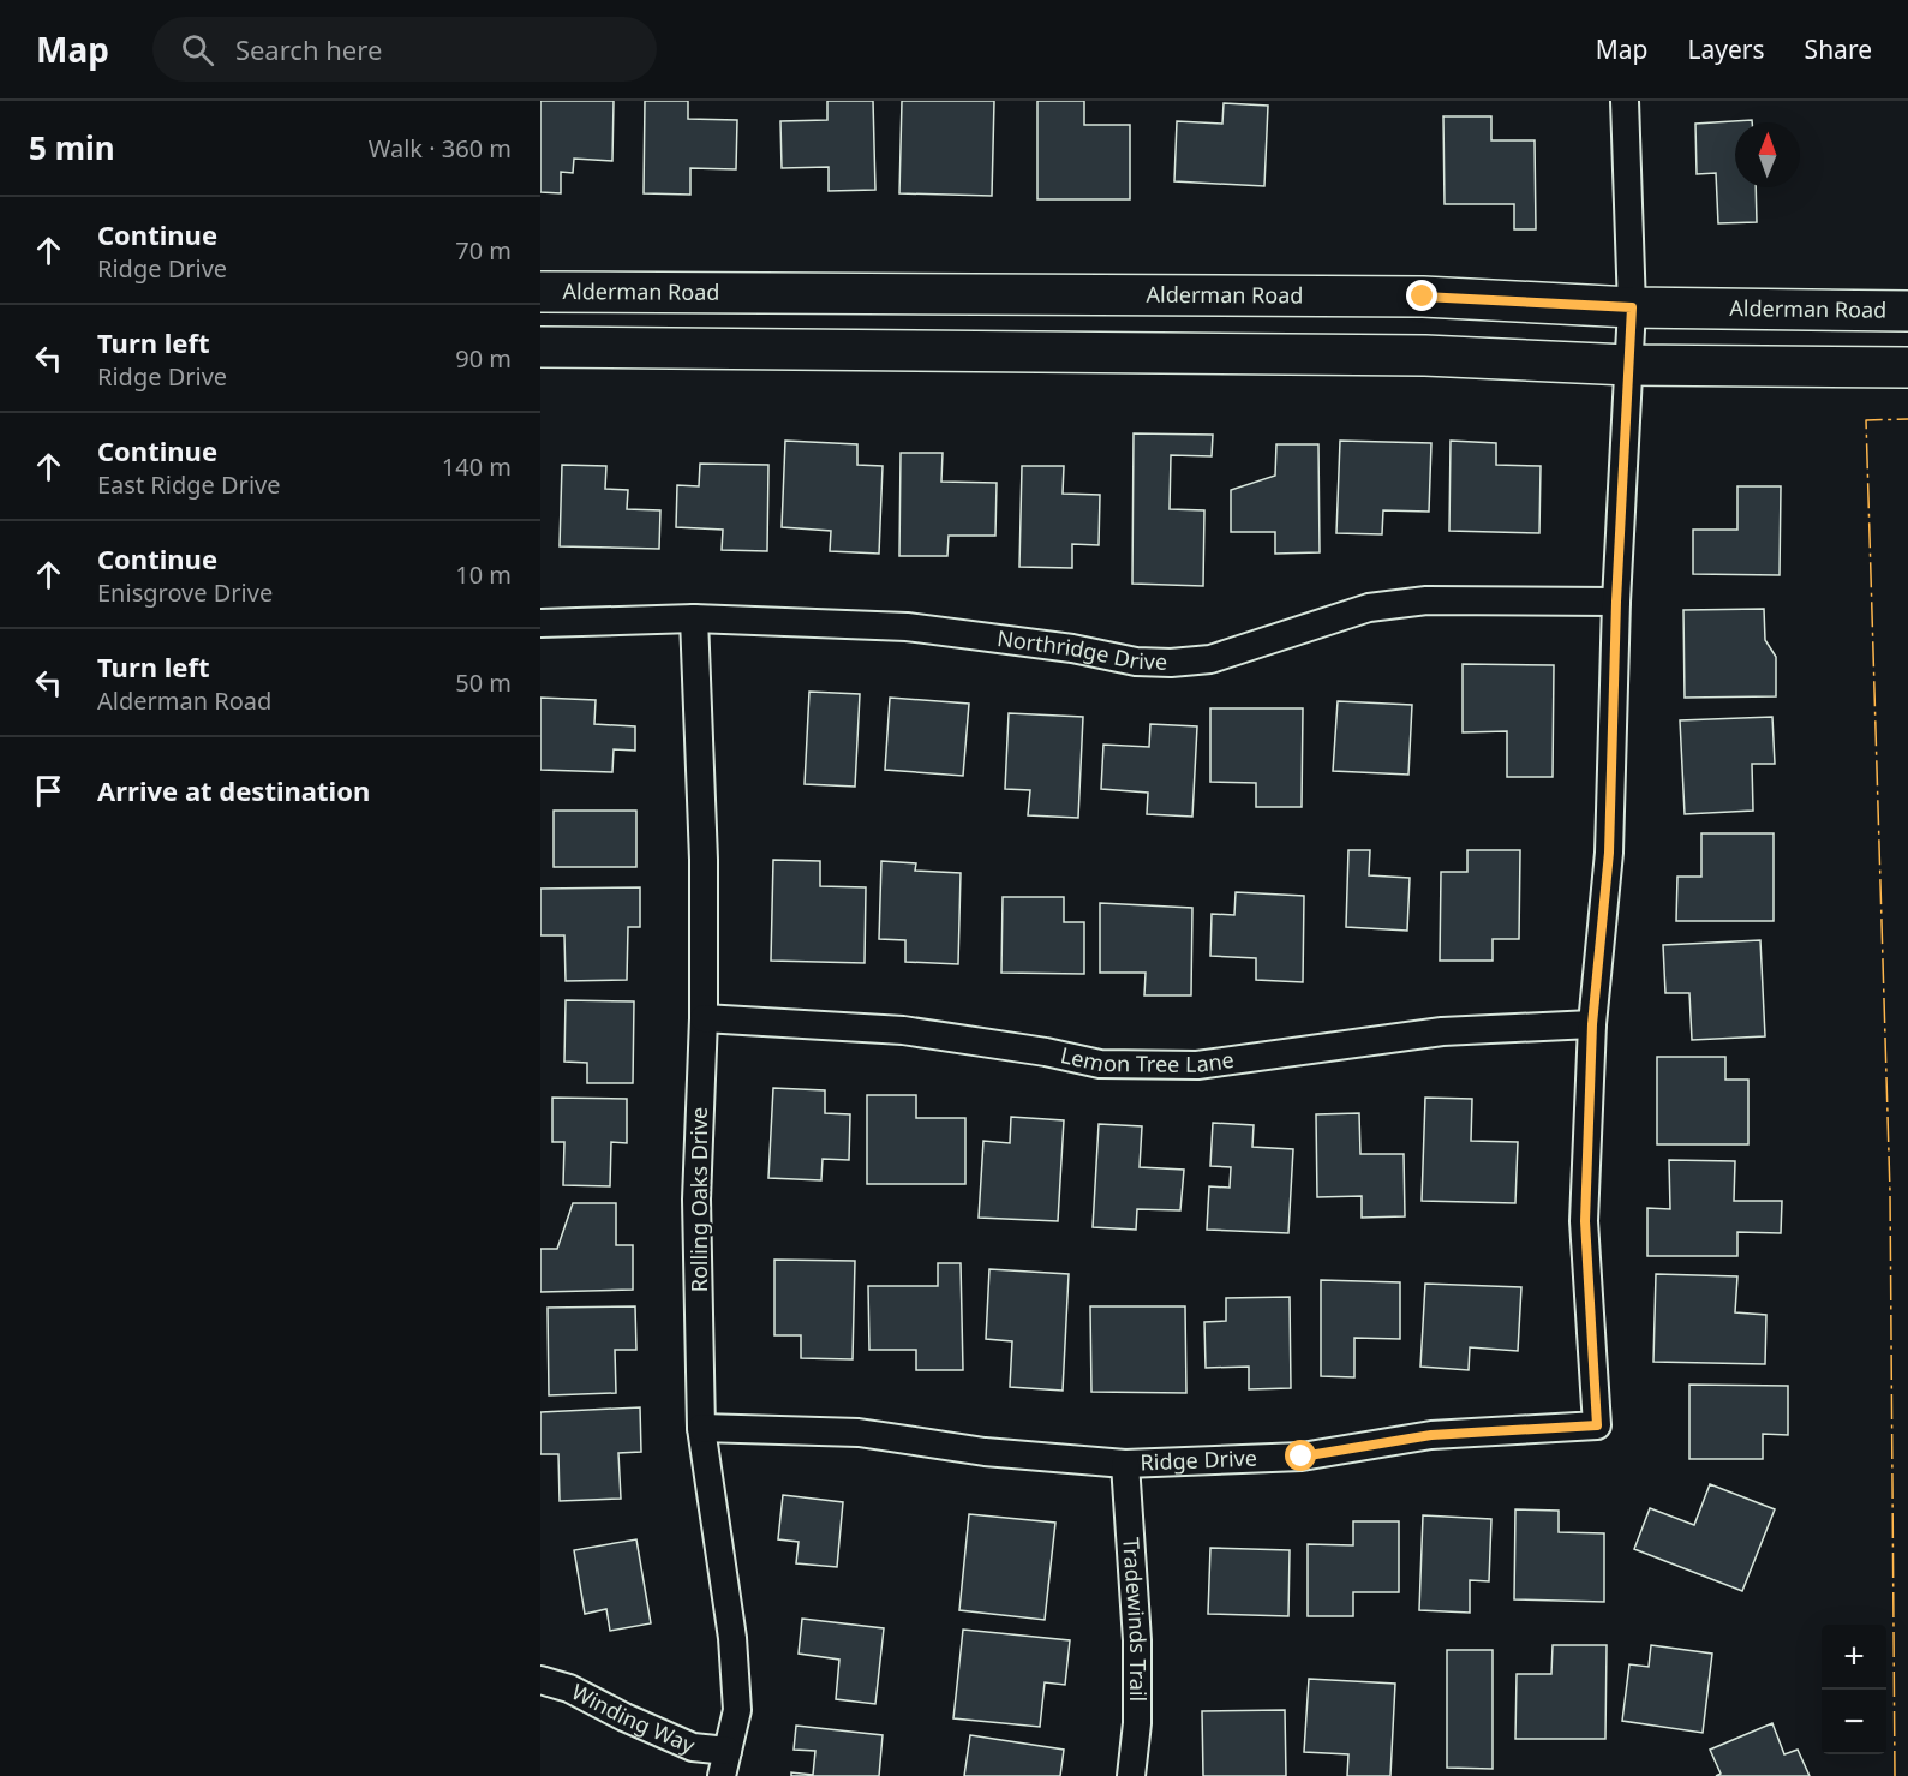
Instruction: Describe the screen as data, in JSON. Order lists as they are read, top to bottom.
{
  "streets": {
    "main road": ["Alderman Road"],
    "street": [
      "Northridge Drive",
      "Lemon Tree Lane",
      "Rolling Oaks Drive",
      "Ridge Drive",
      "Tradewinds Trail",
      "Winding Way"
    ]
  },
  "crossings": [
    ["Northridge Drive", "Rolling Oaks Drive"],
    ["Lemon Tree Lane", "Rolling Oaks Drive"],
    ["Lemon Tree Lane", "Ridge Drive"],
    ["Rolling Oaks Drive", "Ridge Drive"],
    ["Rolling Oaks Drive", "Winding Way"],
    ["Ridge Drive", "Tradewinds Trail"]
  ],
  "north": "top",
  "page": {
    "header": "Map",
    "search": "Search here",
    "nav": ["Map", "Layers", "Share"],
    "heading": ["5 min", "Walk · 360 m"],
    "list": [
      ["Continue", "Ridge Drive", "70 m"],
      ["Turn left", "Ridge Drive", "90 m"],
      ["Continue", "East Ridge Drive", "140 m"],
      ["Continue", "Enisgrove Drive", "10 m"],
      ["Turn left", "Alderman Road", "50 m"],
      "Arrive at destination"
    ],
    "map_buttons": ["+", "−"]
  }
}
